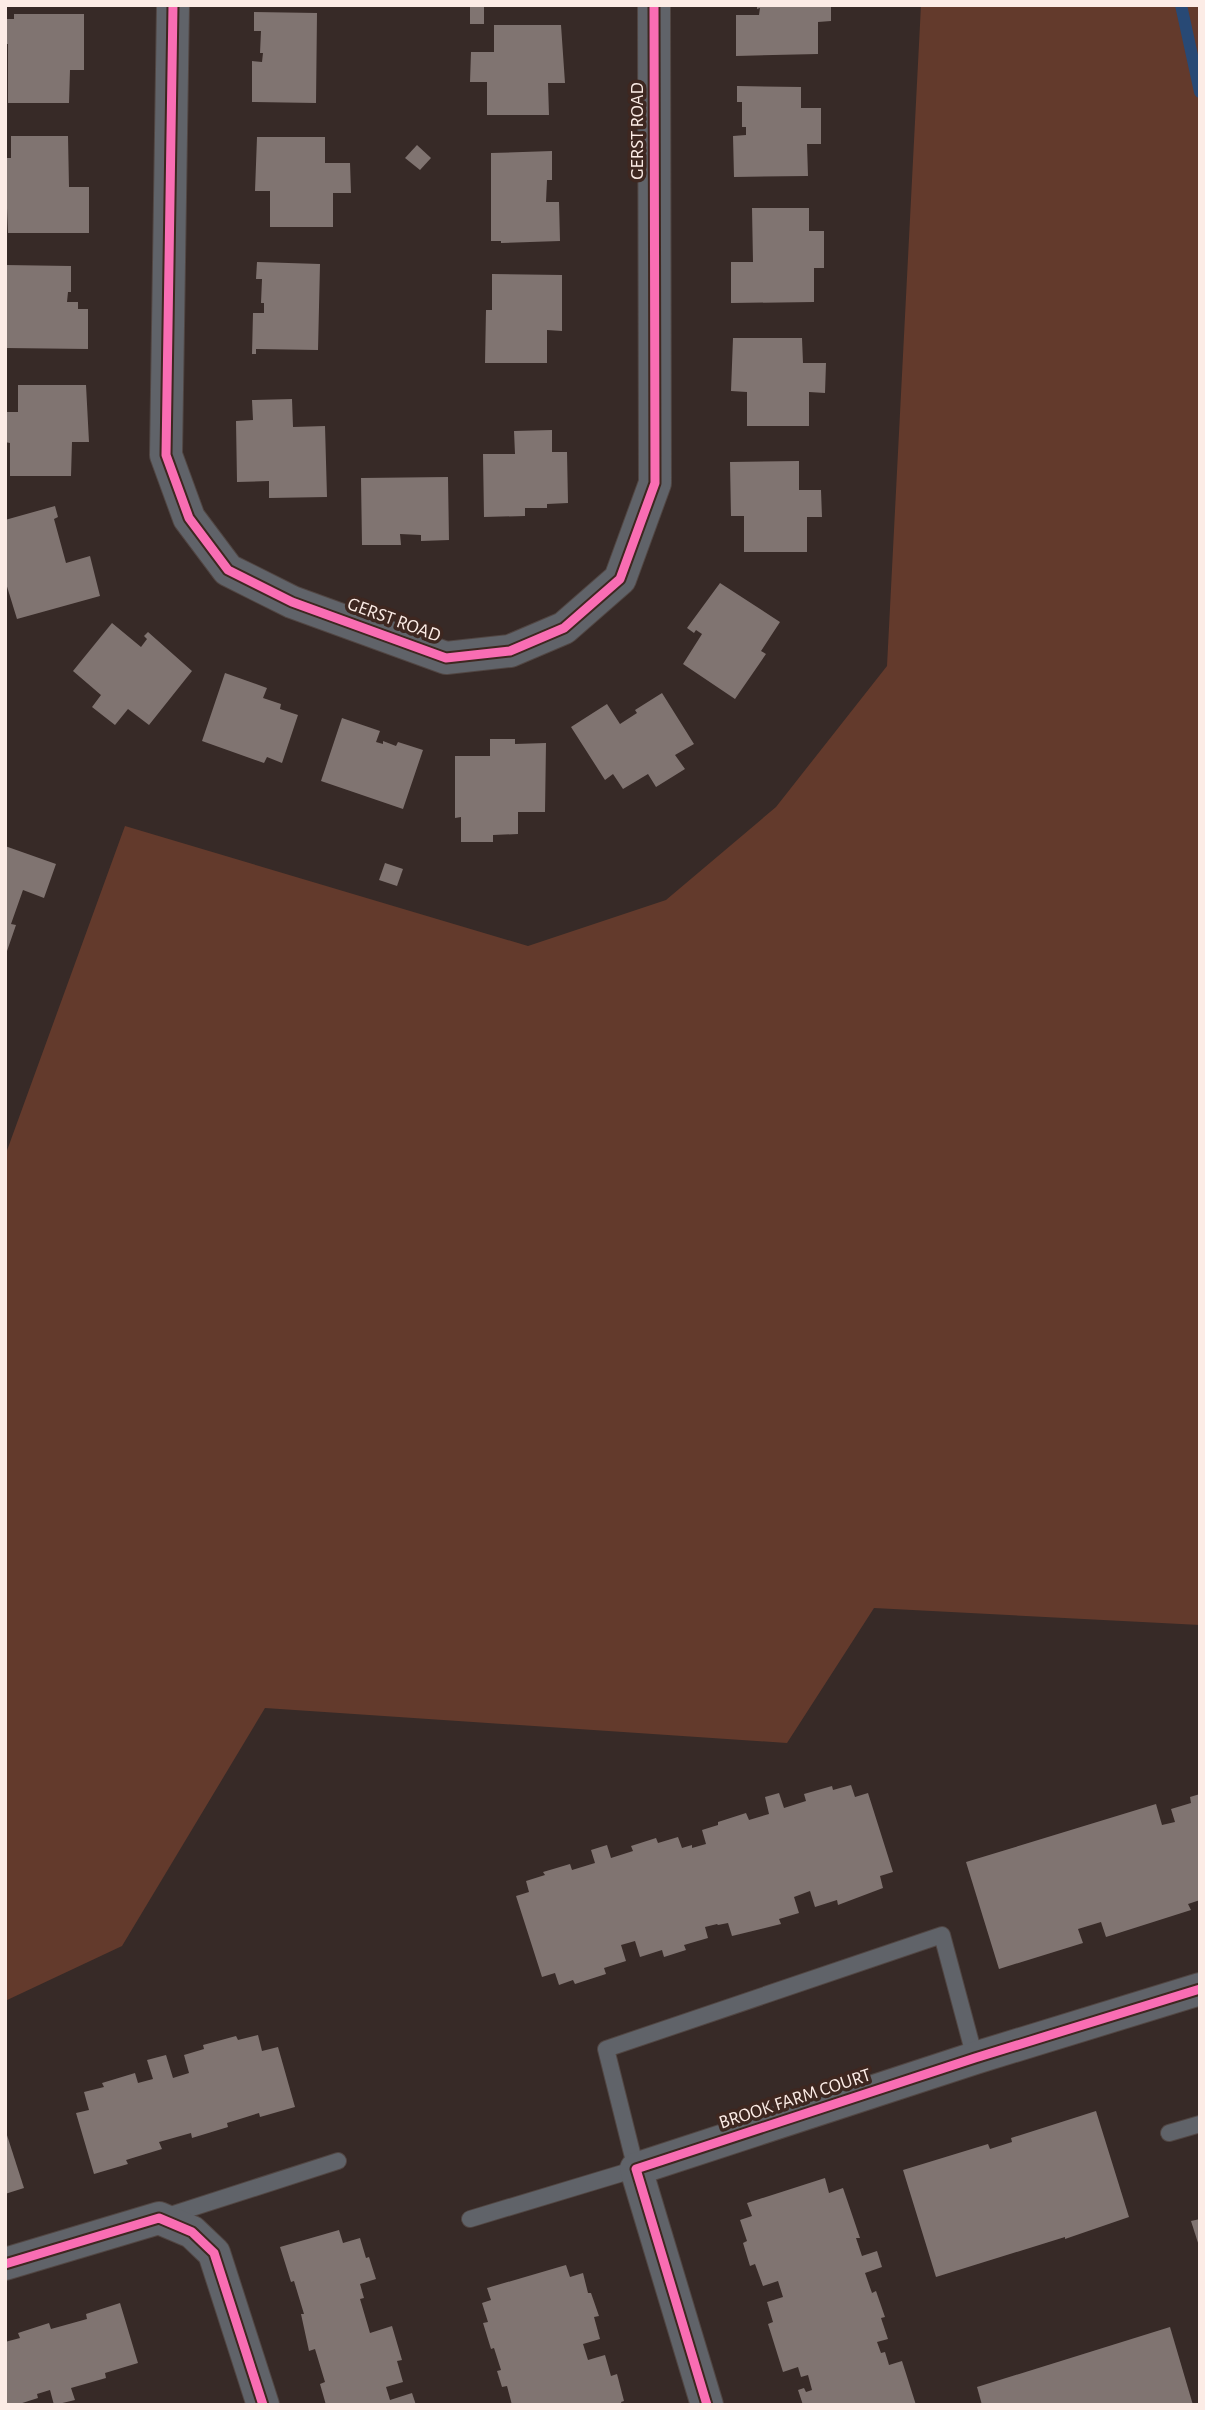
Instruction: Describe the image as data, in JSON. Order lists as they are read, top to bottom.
{
  "streets": {
    "street": ["GERST ROAD", "BROOK FARM COURT"]
  }
}
